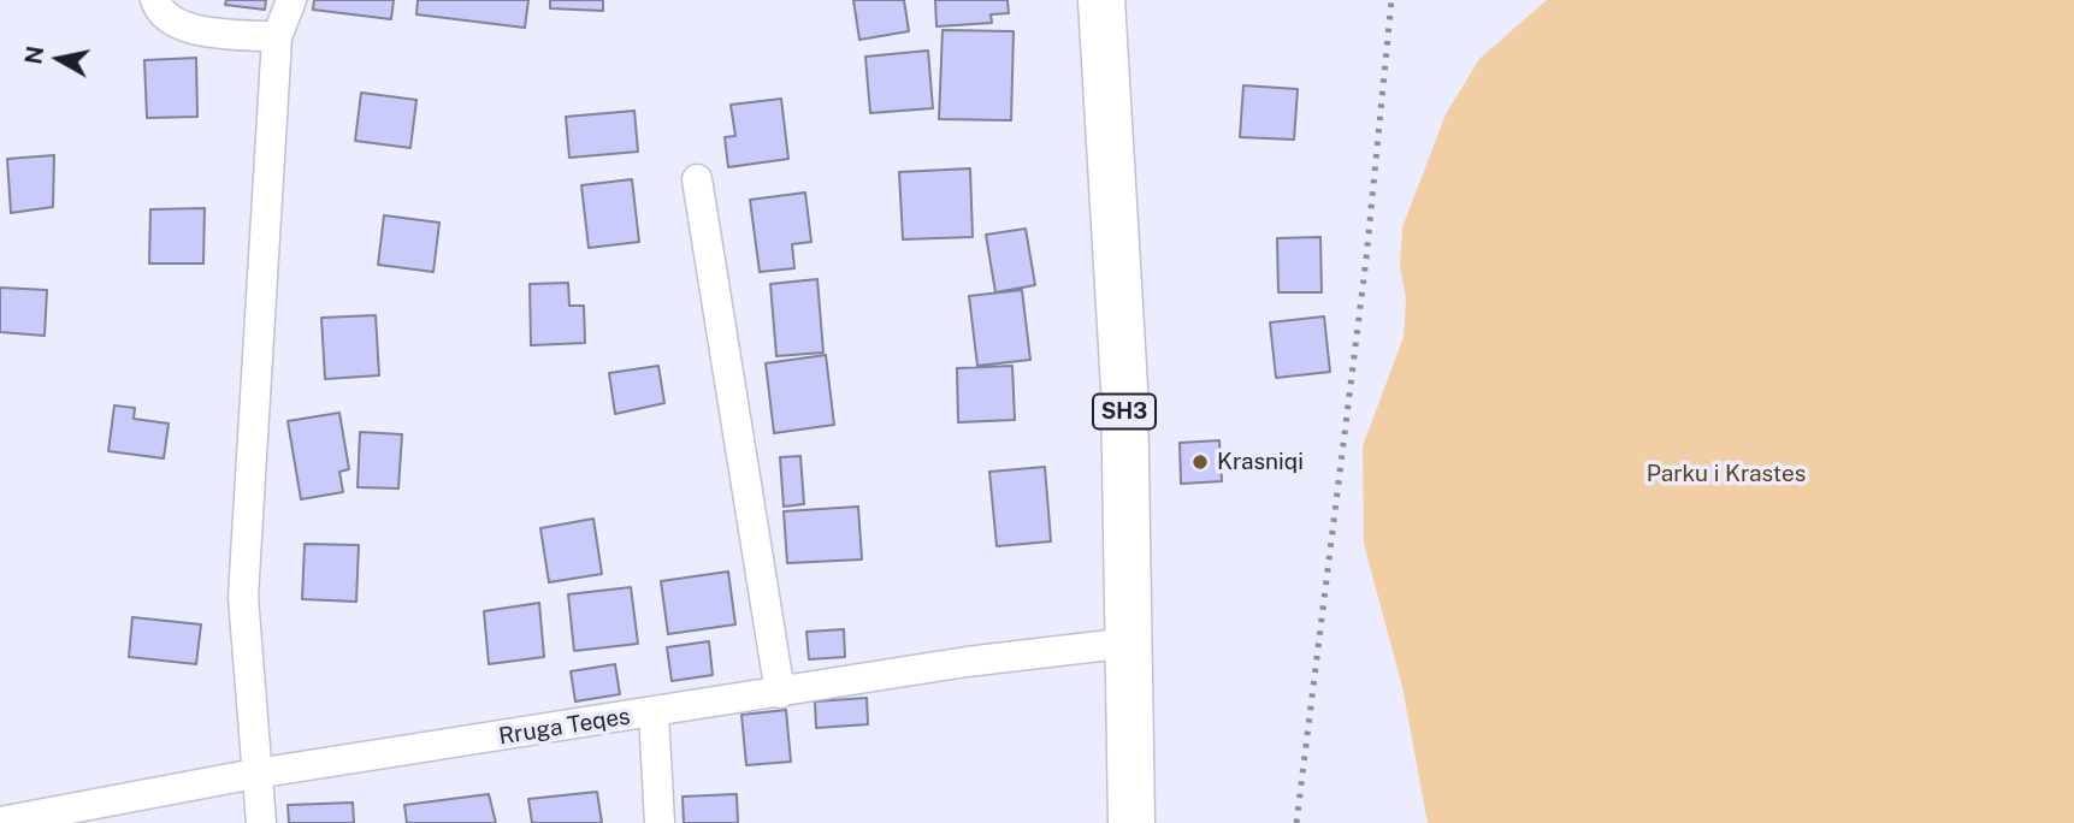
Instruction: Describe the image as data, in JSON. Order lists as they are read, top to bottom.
{
  "streets": {
    "main road": ["SH3"],
    "street": ["Rruga Teqes"]
  },
  "crossings": [
    ["SH3", "Rruga Teqes"]
  ],
  "parks": ["Parku i Krastes"],
  "places": ["Krasniqi"],
  "north": "left"
}
